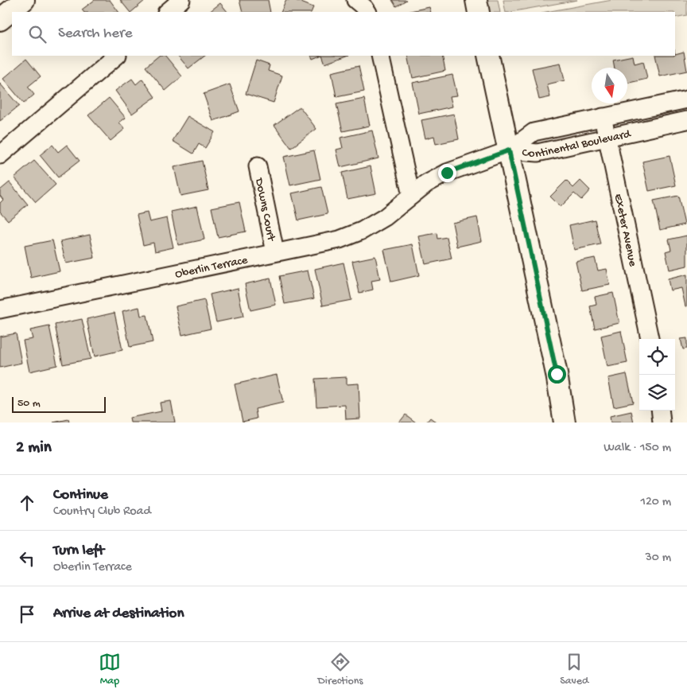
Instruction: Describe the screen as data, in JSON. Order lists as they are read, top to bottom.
{
  "streets": {
    "street": [
      "Continental Boulevard",
      "Downs Court",
      "Exeter Avenue",
      "Oberlin Terrace"
    ]
  },
  "crossings": [
    ["Continental Boulevard", "Exeter Avenue"],
    ["Continental Boulevard", "Oberlin Terrace"],
    ["Downs Court", "Oberlin Terrace"]
  ],
  "scale_bar": "50 m",
  "north": "bottom",
  "page": {
    "search": "Search here",
    "scale": "50 m",
    "heading": ["2 min", "Walk · 150 m"],
    "list": [
      ["Continue", "Country Club Road", "120 m"],
      ["Turn left", "Oberlin Terrace", "30 m"],
      "Arrive at destination"
    ],
    "nav": ["Map", "Directions", "Saved"]
  }
}
